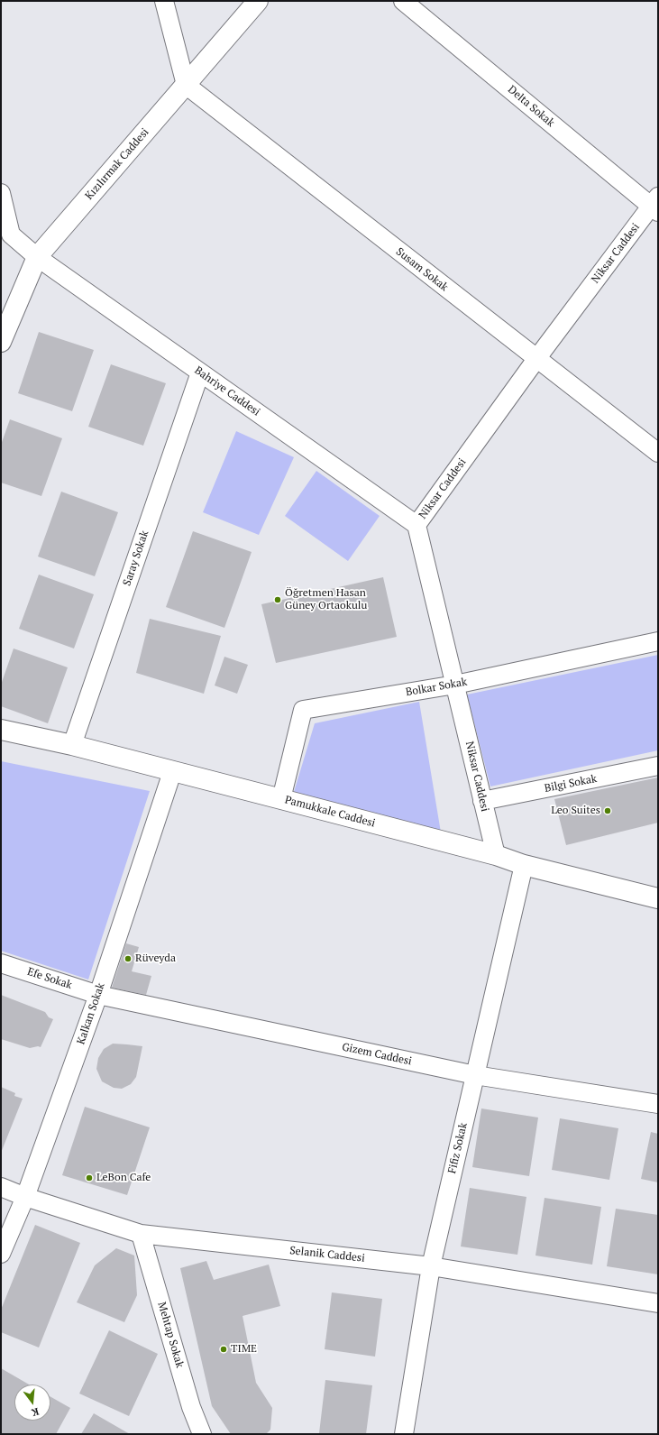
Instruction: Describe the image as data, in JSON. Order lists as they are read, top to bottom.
{
  "streets": {
    "street": [
      "Delta Sokak",
      "Kızılırmak Caddesi",
      "Niksar Caddesi",
      "Susam Sokak",
      "Bahriye Caddesi",
      "Saray Sokak",
      "Bolkar Sokak",
      "Bilgi Sokak",
      "Pamukkale Caddesi",
      "Efe Sokak",
      "Kalkan Sokak",
      "Gizem Caddesi",
      "Fifiz Sokak",
      "Selanik Caddesi",
      "Mehtap Sokak"
    ]
  },
  "crossings": [
    ["Delta Sokak", "Niksar Caddesi"],
    ["Kızılırmak Caddesi", "Susam Sokak"],
    ["Kızılırmak Caddesi", "Bahriye Caddesi"],
    ["Niksar Caddesi", "Susam Sokak"],
    ["Niksar Caddesi", "Bahriye Caddesi"],
    ["Niksar Caddesi", "Bolkar Sokak"],
    ["Niksar Caddesi", "Bilgi Sokak"],
    ["Niksar Caddesi", "Pamukkale Caddesi"],
    ["Bahriye Caddesi", "Saray Sokak"],
    ["Saray Sokak", "Pamukkale Caddesi"],
    ["Bolkar Sokak", "Pamukkale Caddesi"],
    ["Pamukkale Caddesi", "Kalkan Sokak"],
    ["Pamukkale Caddesi", "Fifiz Sokak"],
    ["Efe Sokak", "Kalkan Sokak"],
    ["Efe Sokak", "Gizem Caddesi"],
    ["Kalkan Sokak", "Gizem Caddesi"],
    ["Kalkan Sokak", "Selanik Caddesi"],
    ["Gizem Caddesi", "Fifiz Sokak"],
    ["Fifiz Sokak", "Selanik Caddesi"],
    ["Selanik Caddesi", "Mehtap Sokak"]
  ],
  "places": [
    "Öğretmen Hasan Güney Ortaokulu",
    "Leo Suites",
    "Rüveyda",
    "LeBon Cafe",
    "TIME"
  ],
  "north": "bottom"
}
